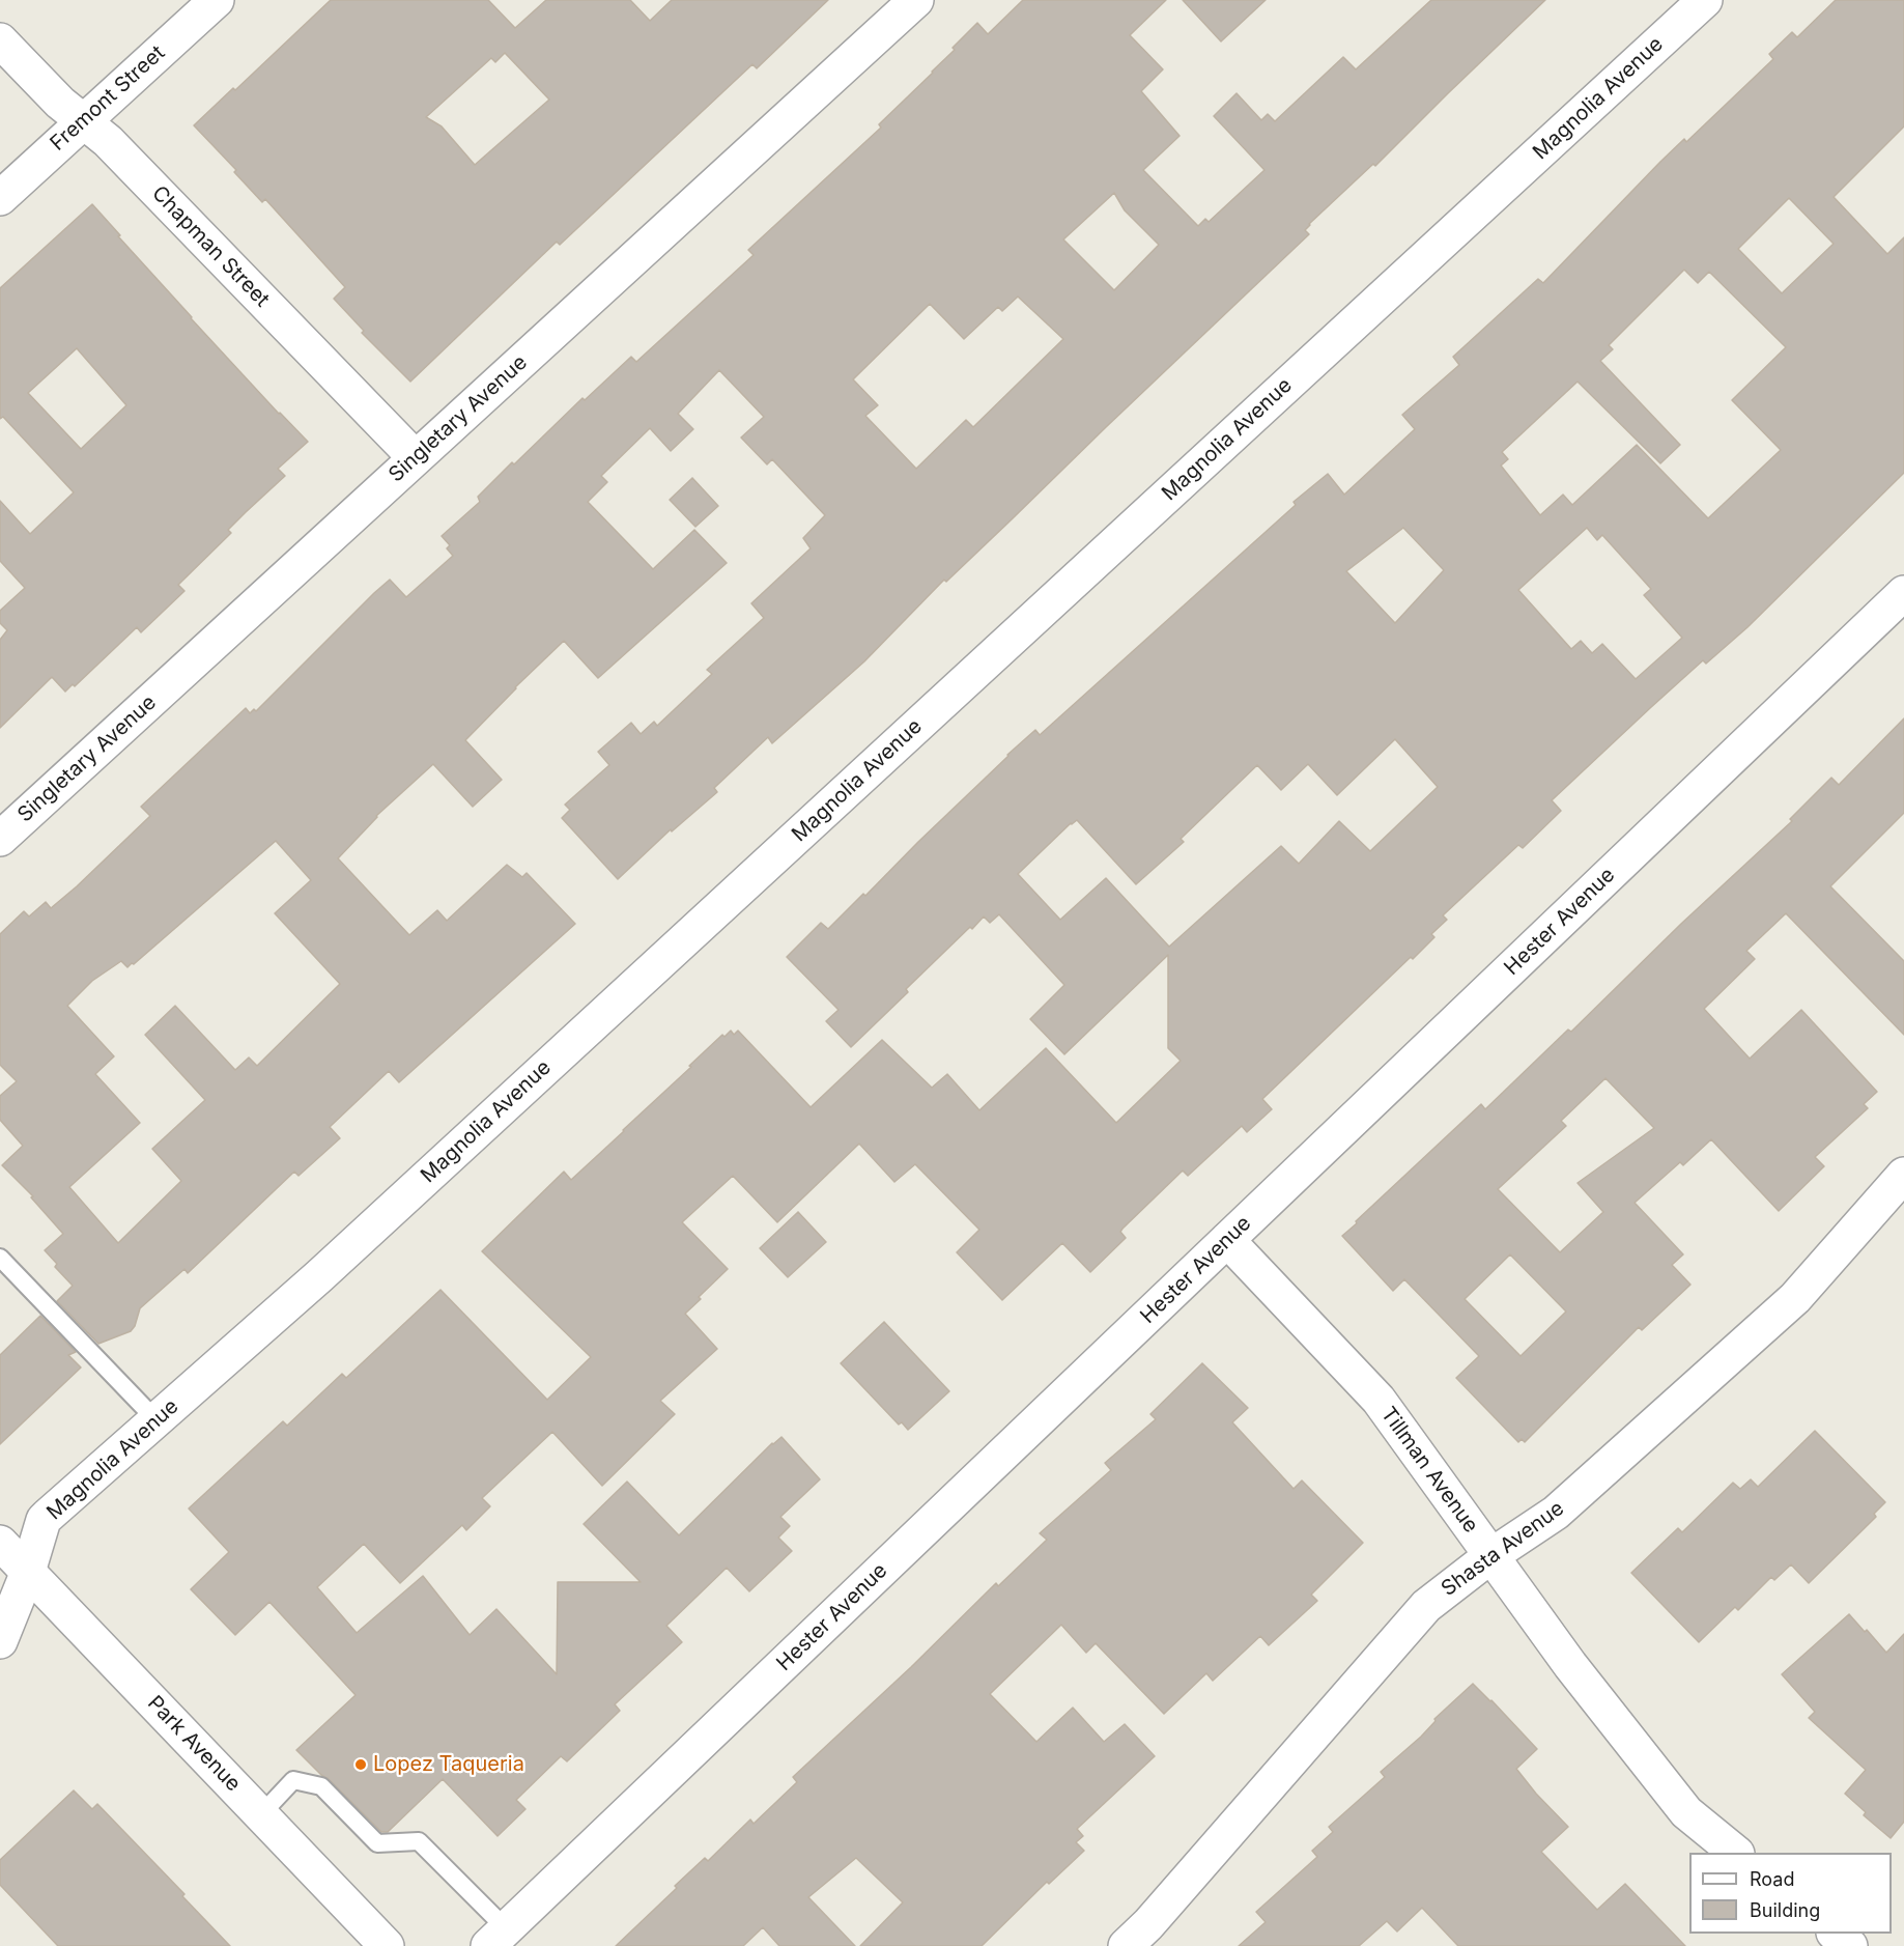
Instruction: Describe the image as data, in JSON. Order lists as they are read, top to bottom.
{
  "streets": {
    "street": [
      "Fremont Street",
      "Magnolia Avenue",
      "Chapman Street",
      "Singletary Avenue",
      "Hester Avenue",
      "Tillman Avenue",
      "Shasta Avenue",
      "Park Avenue"
    ]
  },
  "crossings": [
    ["Fremont Street", "Chapman Street"],
    ["Magnolia Avenue", "Park Avenue"],
    ["Chapman Street", "Singletary Avenue"],
    ["Hester Avenue", "Tillman Avenue"],
    ["Tillman Avenue", "Shasta Avenue"]
  ],
  "places": ["Lopez Taqueria"],
  "legend": ["Road", "Building"]
}
